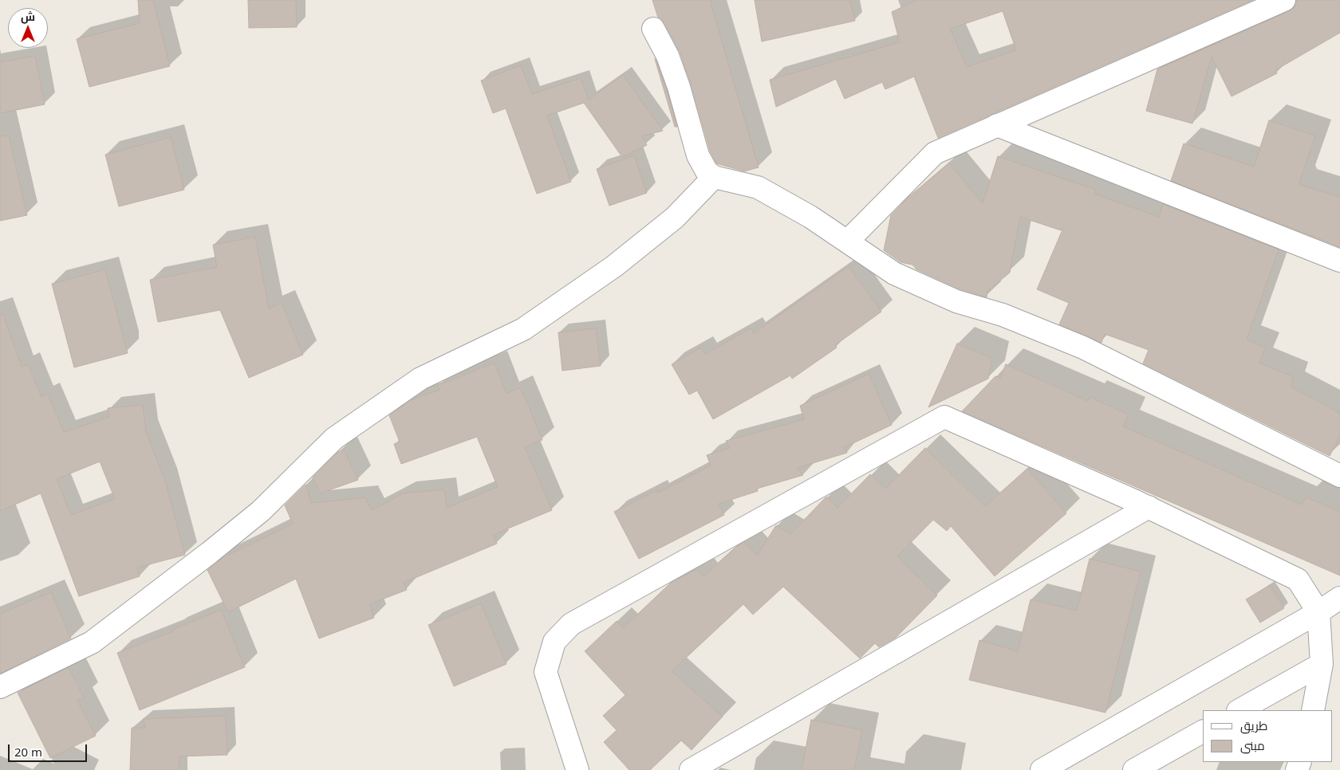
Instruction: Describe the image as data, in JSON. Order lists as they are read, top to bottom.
{
  "legend": ["طريق", "مبنى"],
  "scale_bar": "20 m",
  "north": "top"
}
